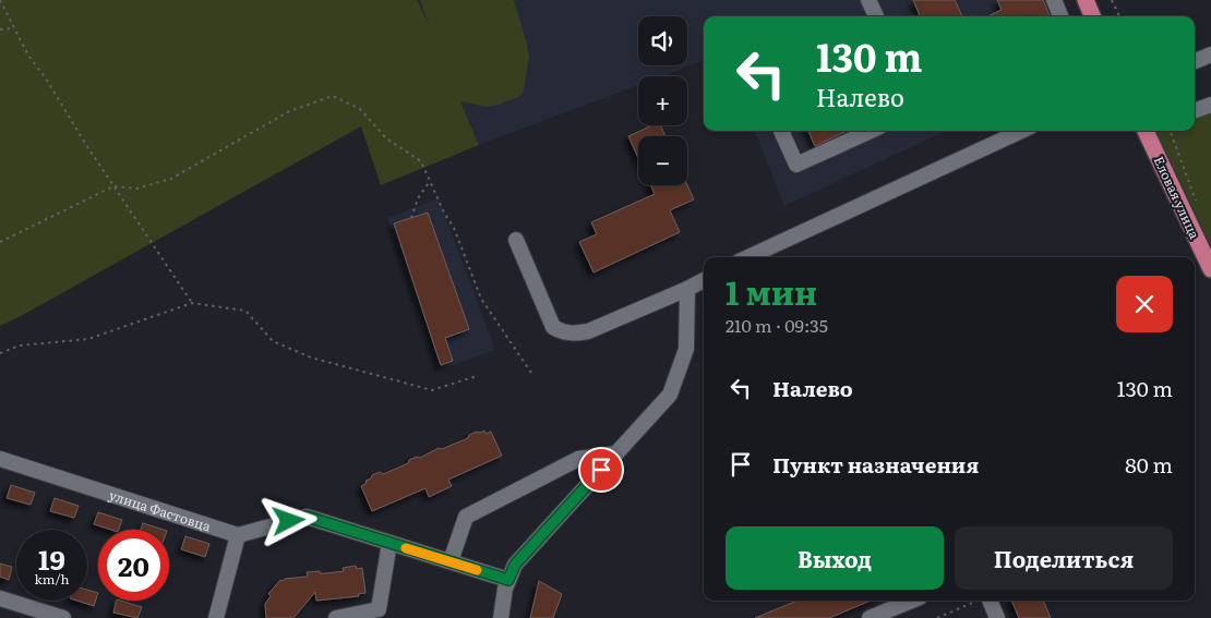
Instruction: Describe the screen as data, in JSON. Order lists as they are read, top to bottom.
{
  "streets": {
    "main road": ["Еловая улица"],
    "street": ["улица Фастовца"]
  },
  "page": {
    "map_buttons": ["+", "−"],
    "turn": ["130 m", "Налево"],
    "heading": ["1 мин", "210 m · 09:35"],
    "list": [
      {
        "name": "Налево",
        "value": "130 m"
      },
      {
        "name": "Пункт назначения",
        "value": "80 m"
      }
    ],
    "buttons": ["Выход", "Поделиться"],
    "speed": "19 km/h",
    "limit": "20"
  }
}
